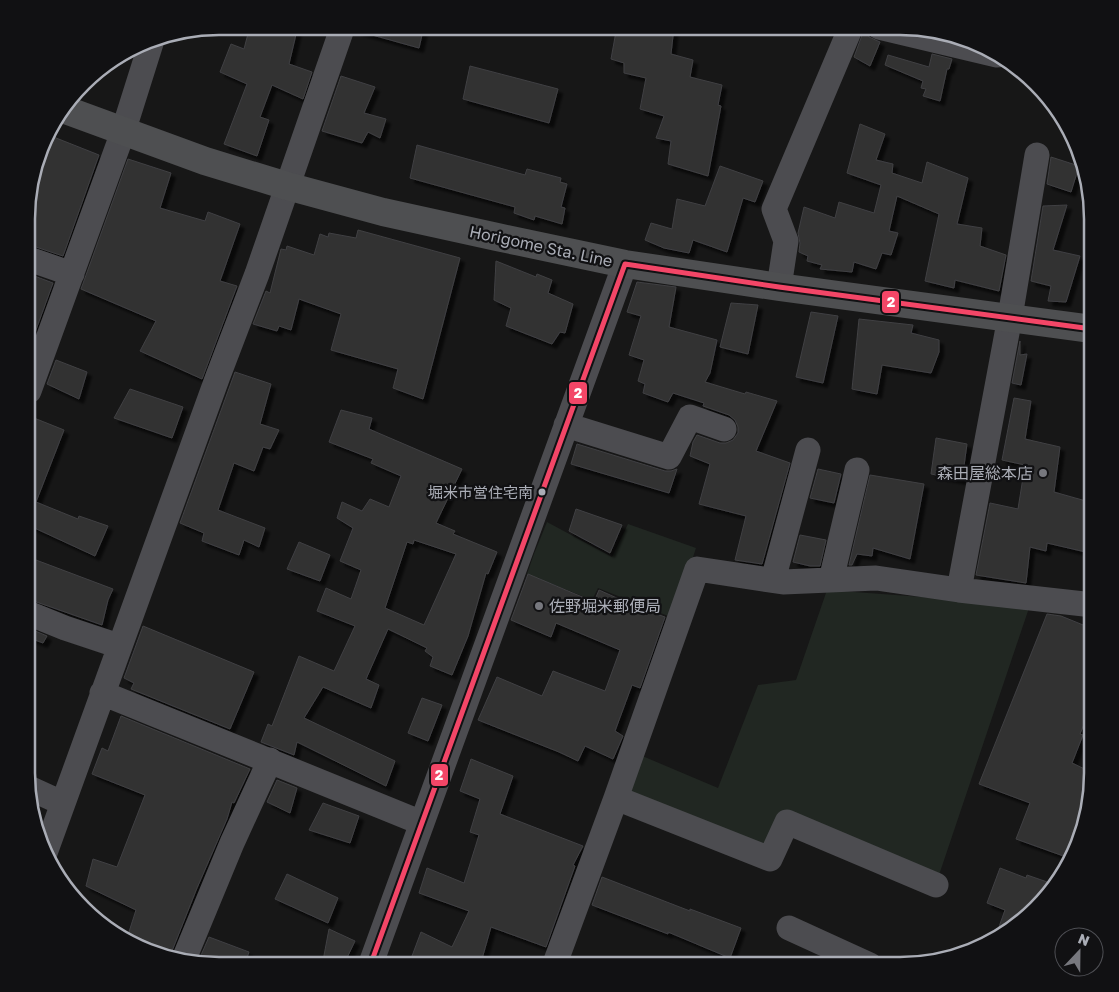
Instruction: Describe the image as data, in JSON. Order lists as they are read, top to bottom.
{
  "streets": {
    "main road": ["Horigome Sta. Line"]
  },
  "places": ["森田屋総本店", "堀米市営住宅南", "佐野堀米郵便局"],
  "lines": ["transit line 2"],
  "north": "top"
}
